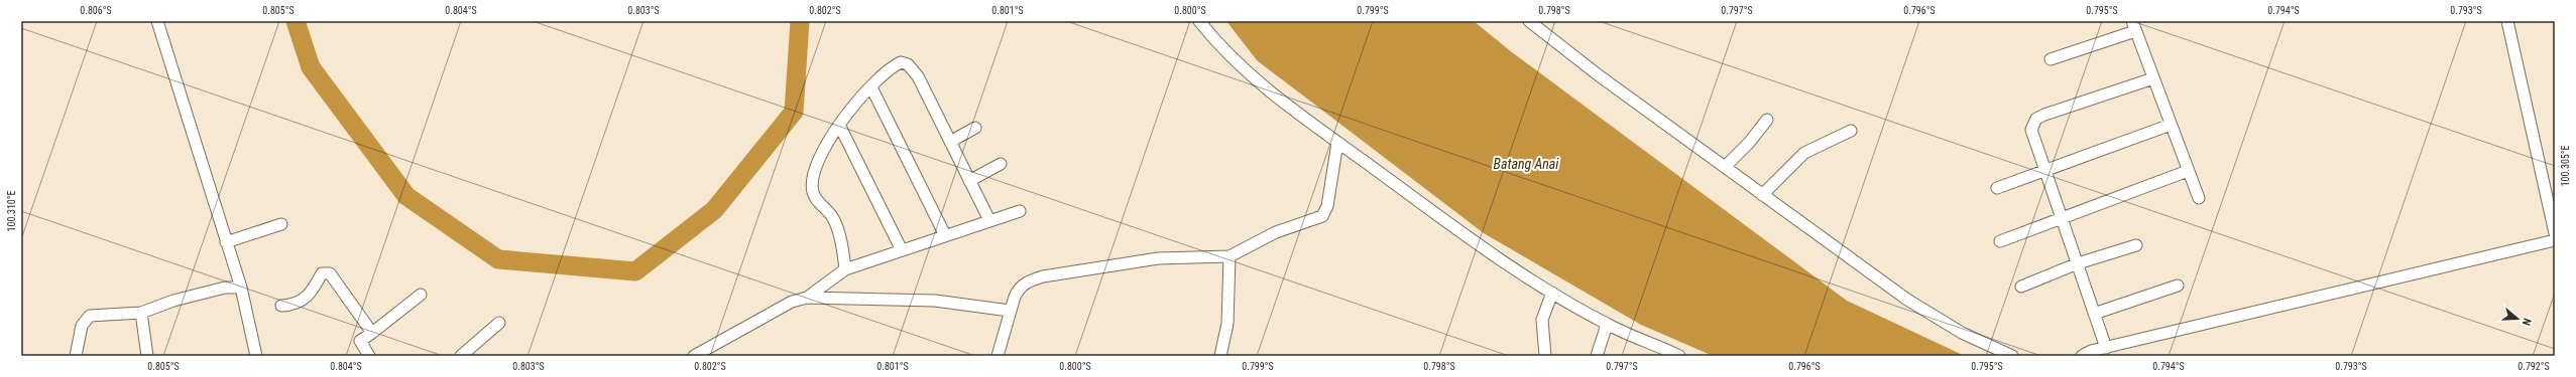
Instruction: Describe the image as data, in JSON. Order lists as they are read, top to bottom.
{
  "water": ["Batang Anai"],
  "north": "right",
  "coordinates": [
    "0.806°S",
    "0.805°S",
    "0.804°S",
    "0.803°S",
    "0.802°S",
    "0.801°S",
    "0.800°S",
    "0.799°S",
    "0.798°S",
    "0.797°S",
    "0.796°S",
    "0.795°S",
    "0.794°S",
    "0.793°S",
    "100.305°E",
    "100.310°E",
    "0.792°S"
  ]
}
